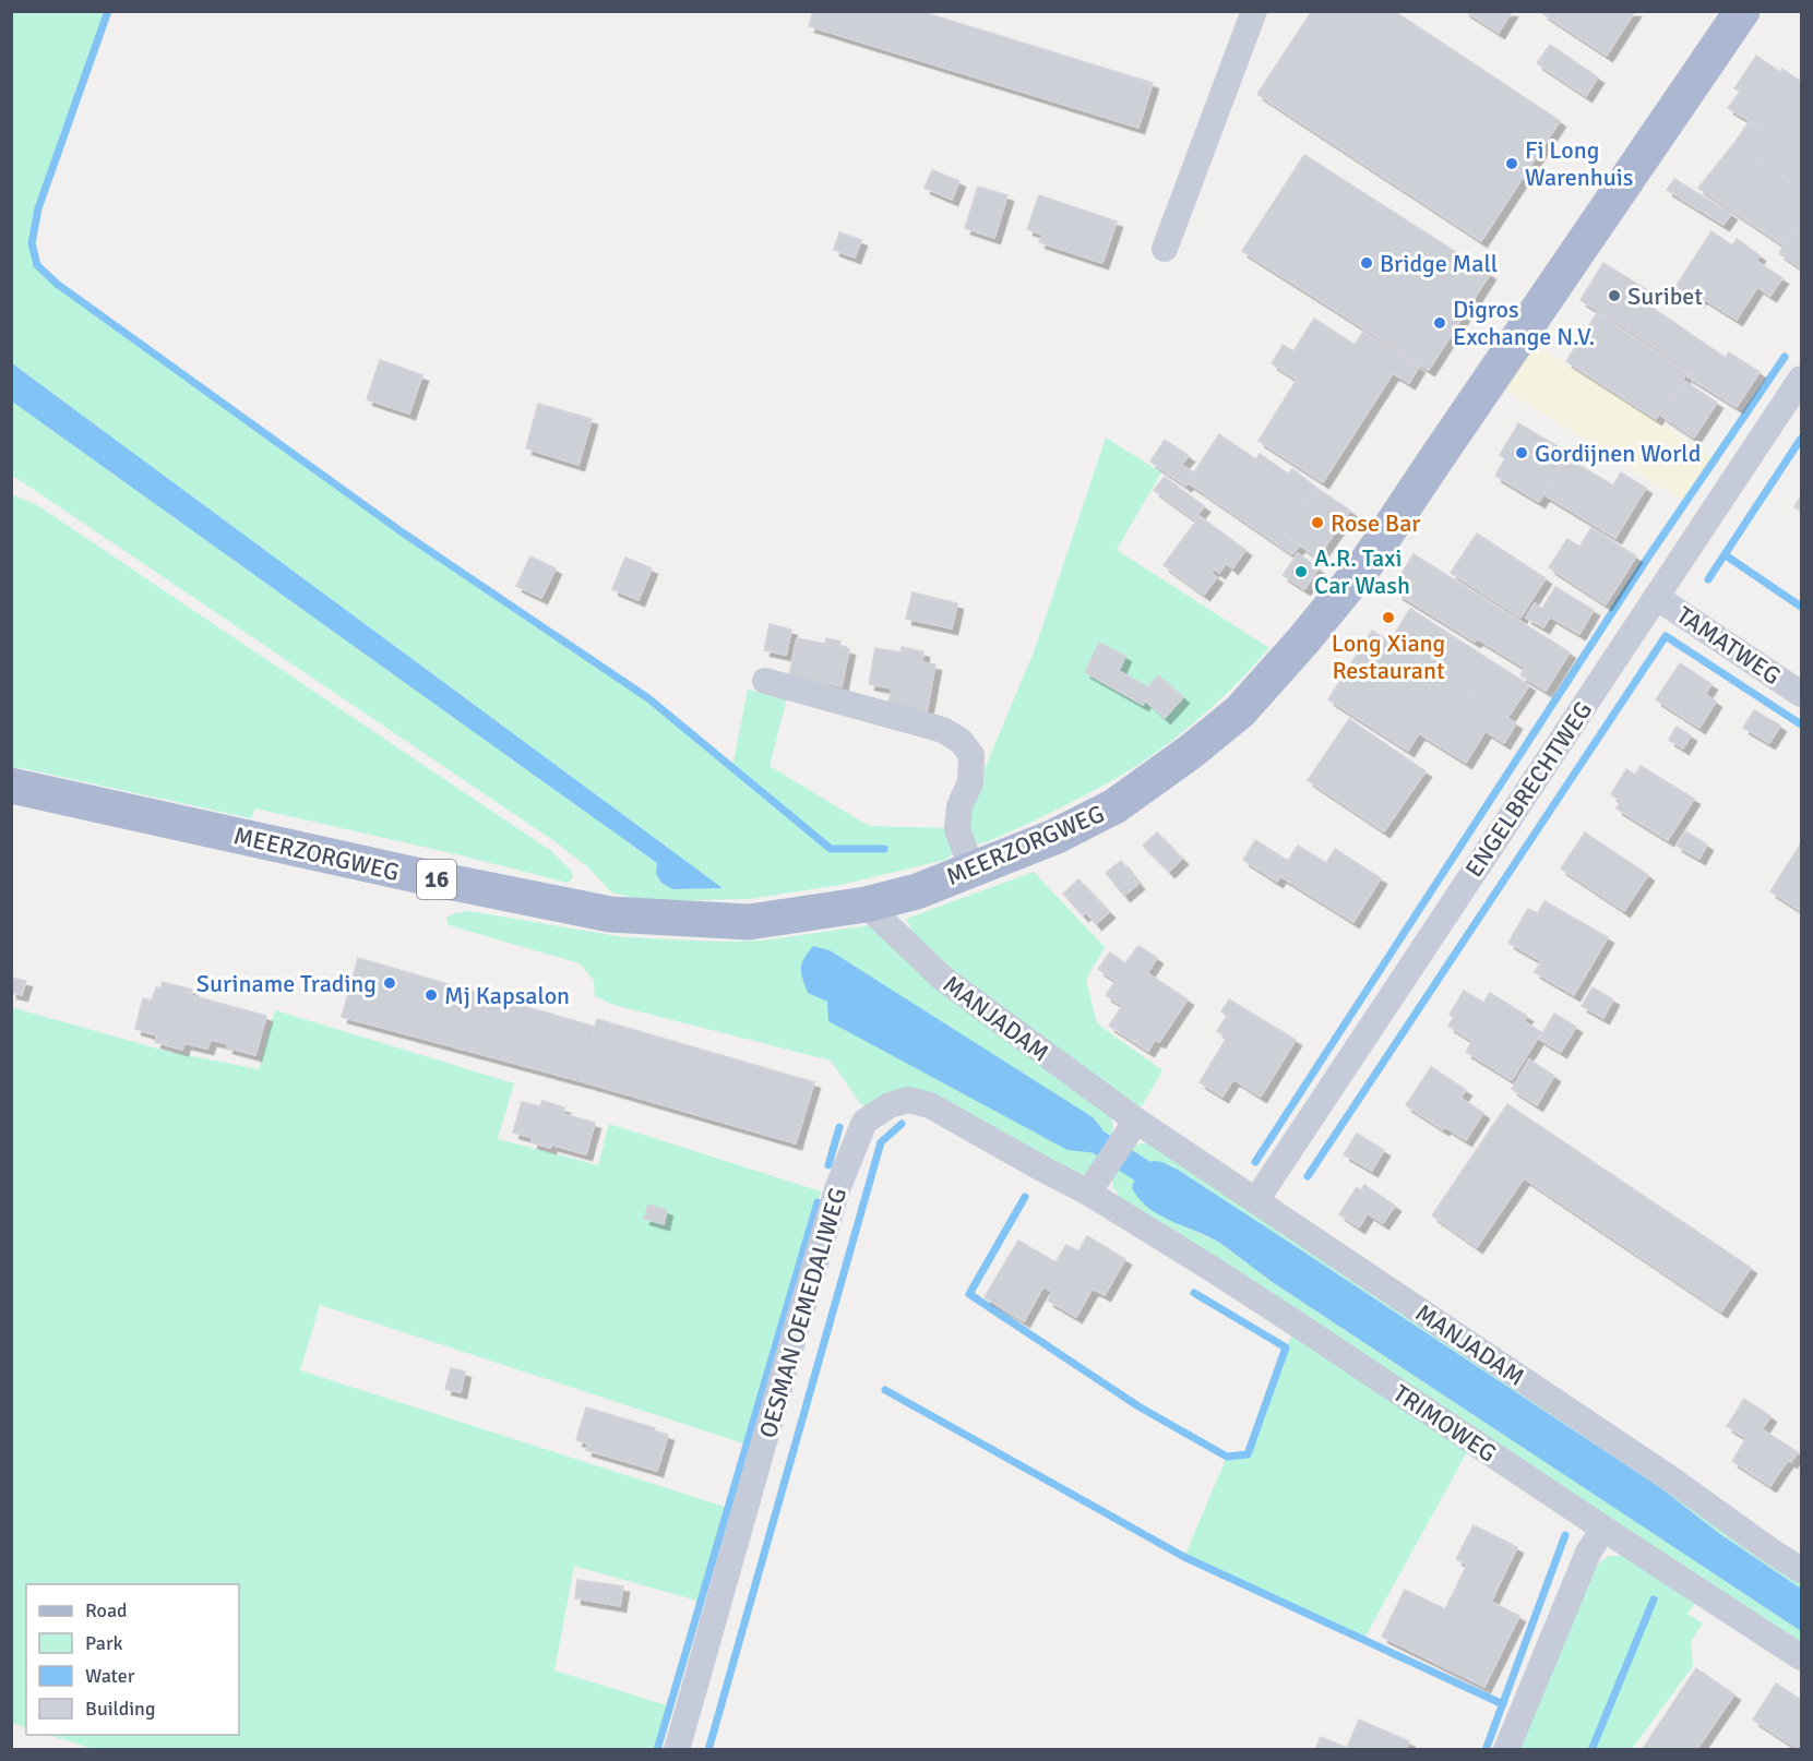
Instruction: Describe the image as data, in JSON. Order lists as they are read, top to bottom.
{
  "streets": {
    "main road": ["MEERZORGWEG", "16"],
    "street": [
      "TAMATWEG",
      "ENGELBRECHTWEG",
      "MANJADAM",
      "OESMAN OEMEDALIWEG",
      "TRIMOWEG"
    ]
  },
  "crossings": [
    ["TAMATWEG", "ENGELBRECHTWEG"],
    ["ENGELBRECHTWEG", "MANJADAM"],
    ["MEERZORGWEG", "MANJADAM"],
    ["OESMAN OEMEDALIWEG", "TRIMOWEG"]
  ],
  "places": [
    "Fi Long Warenhuis",
    "Bridge Mall",
    "Suribet",
    "Digros Exchange N.V.",
    "Gordijnen World",
    "Rose Bar",
    "A.R. Taxi Car Wash",
    "Long Xiang Restaurant",
    "Suriname Trading",
    "Mj Kapsalon"
  ],
  "legend": [
    "Road",
    "Park",
    "Water",
    "Building"
  ]
}
